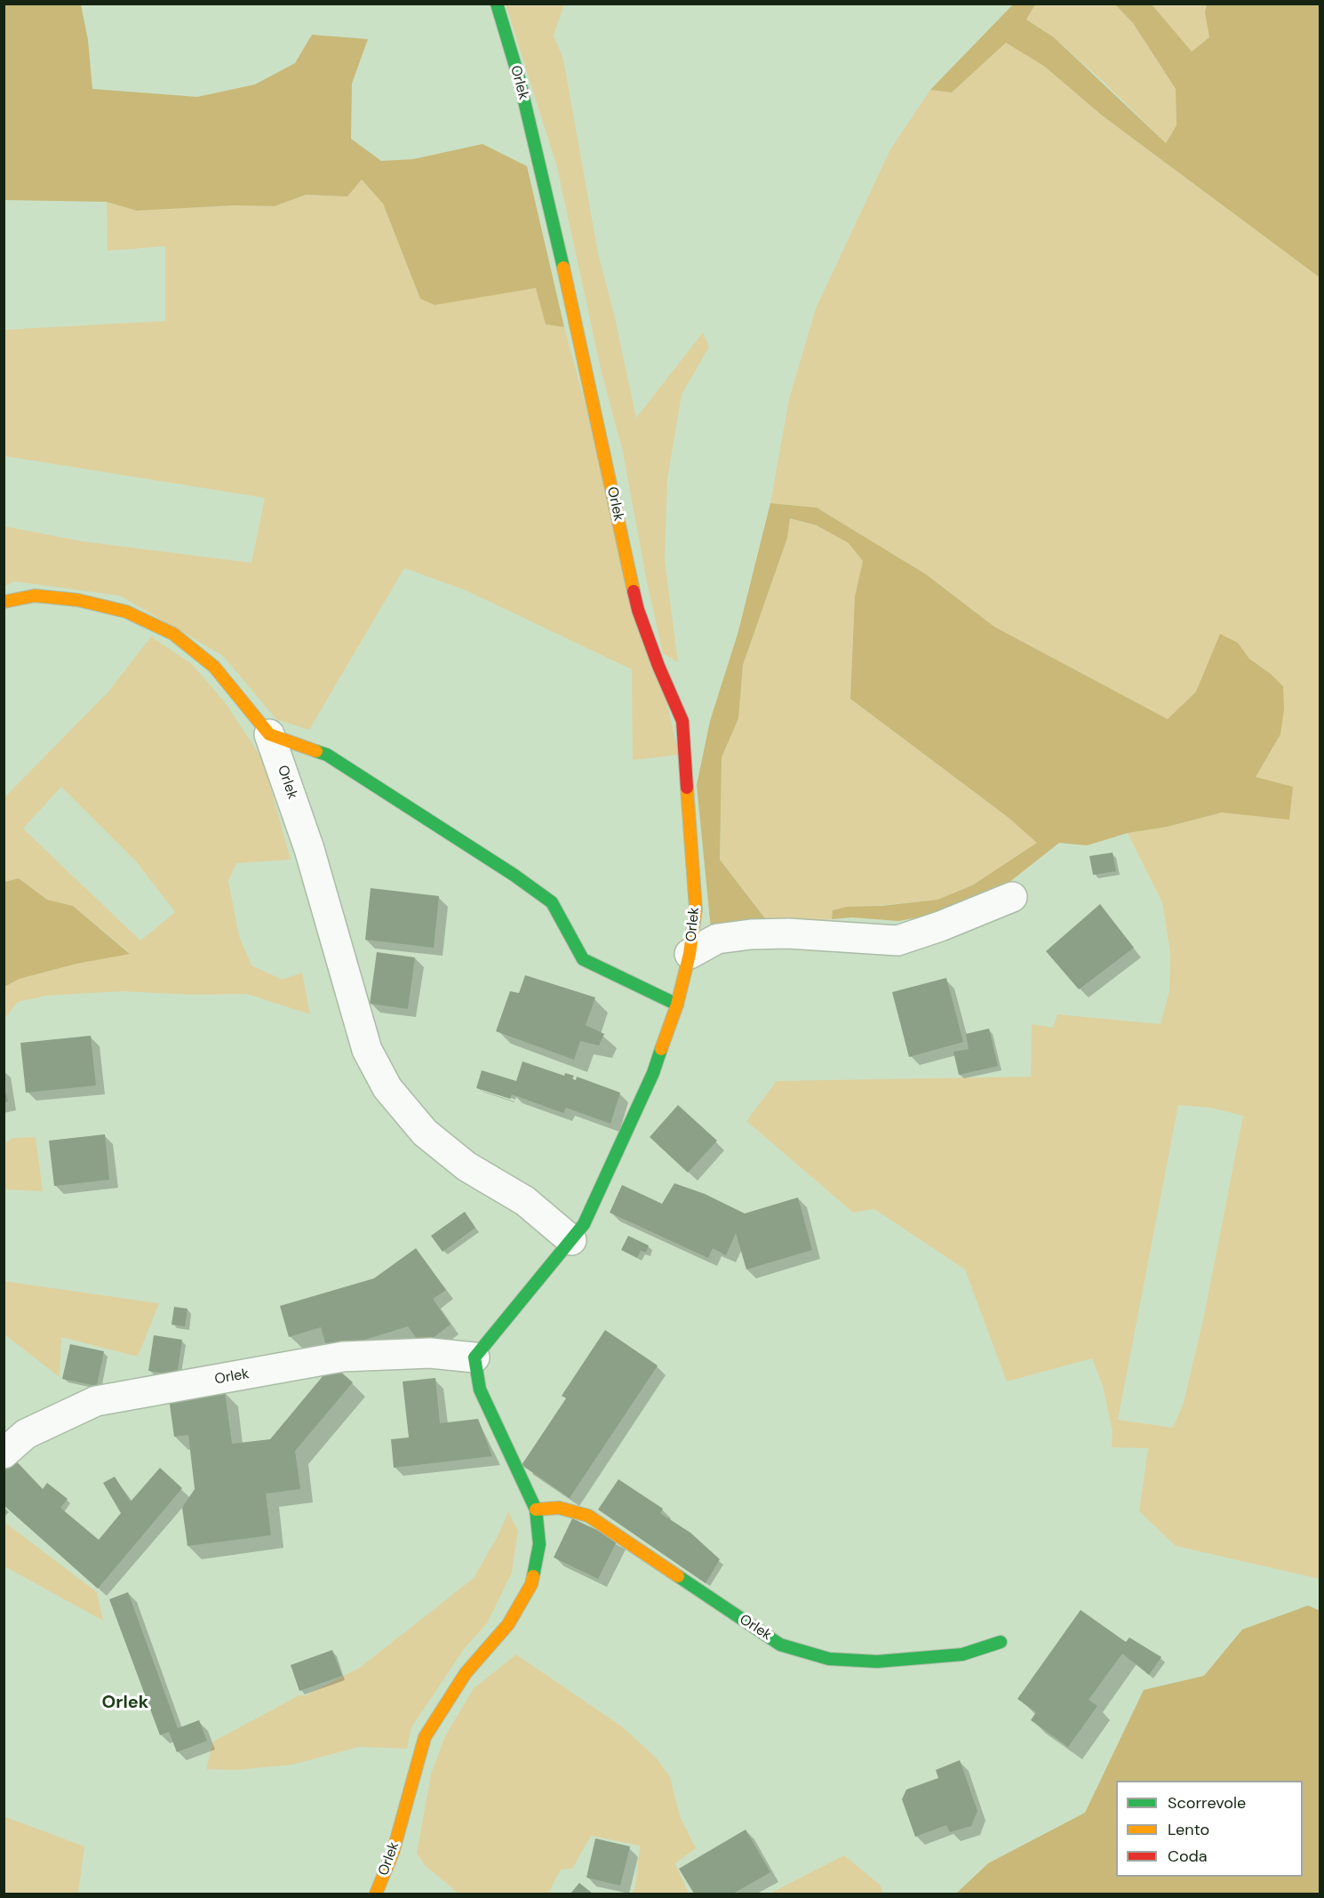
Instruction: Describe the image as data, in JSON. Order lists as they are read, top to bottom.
{
  "streets": {
    "street": ["Orlek"]
  },
  "districts": ["Orlek"],
  "legend": ["Scorrevole", "Lento", "Coda"]
}
